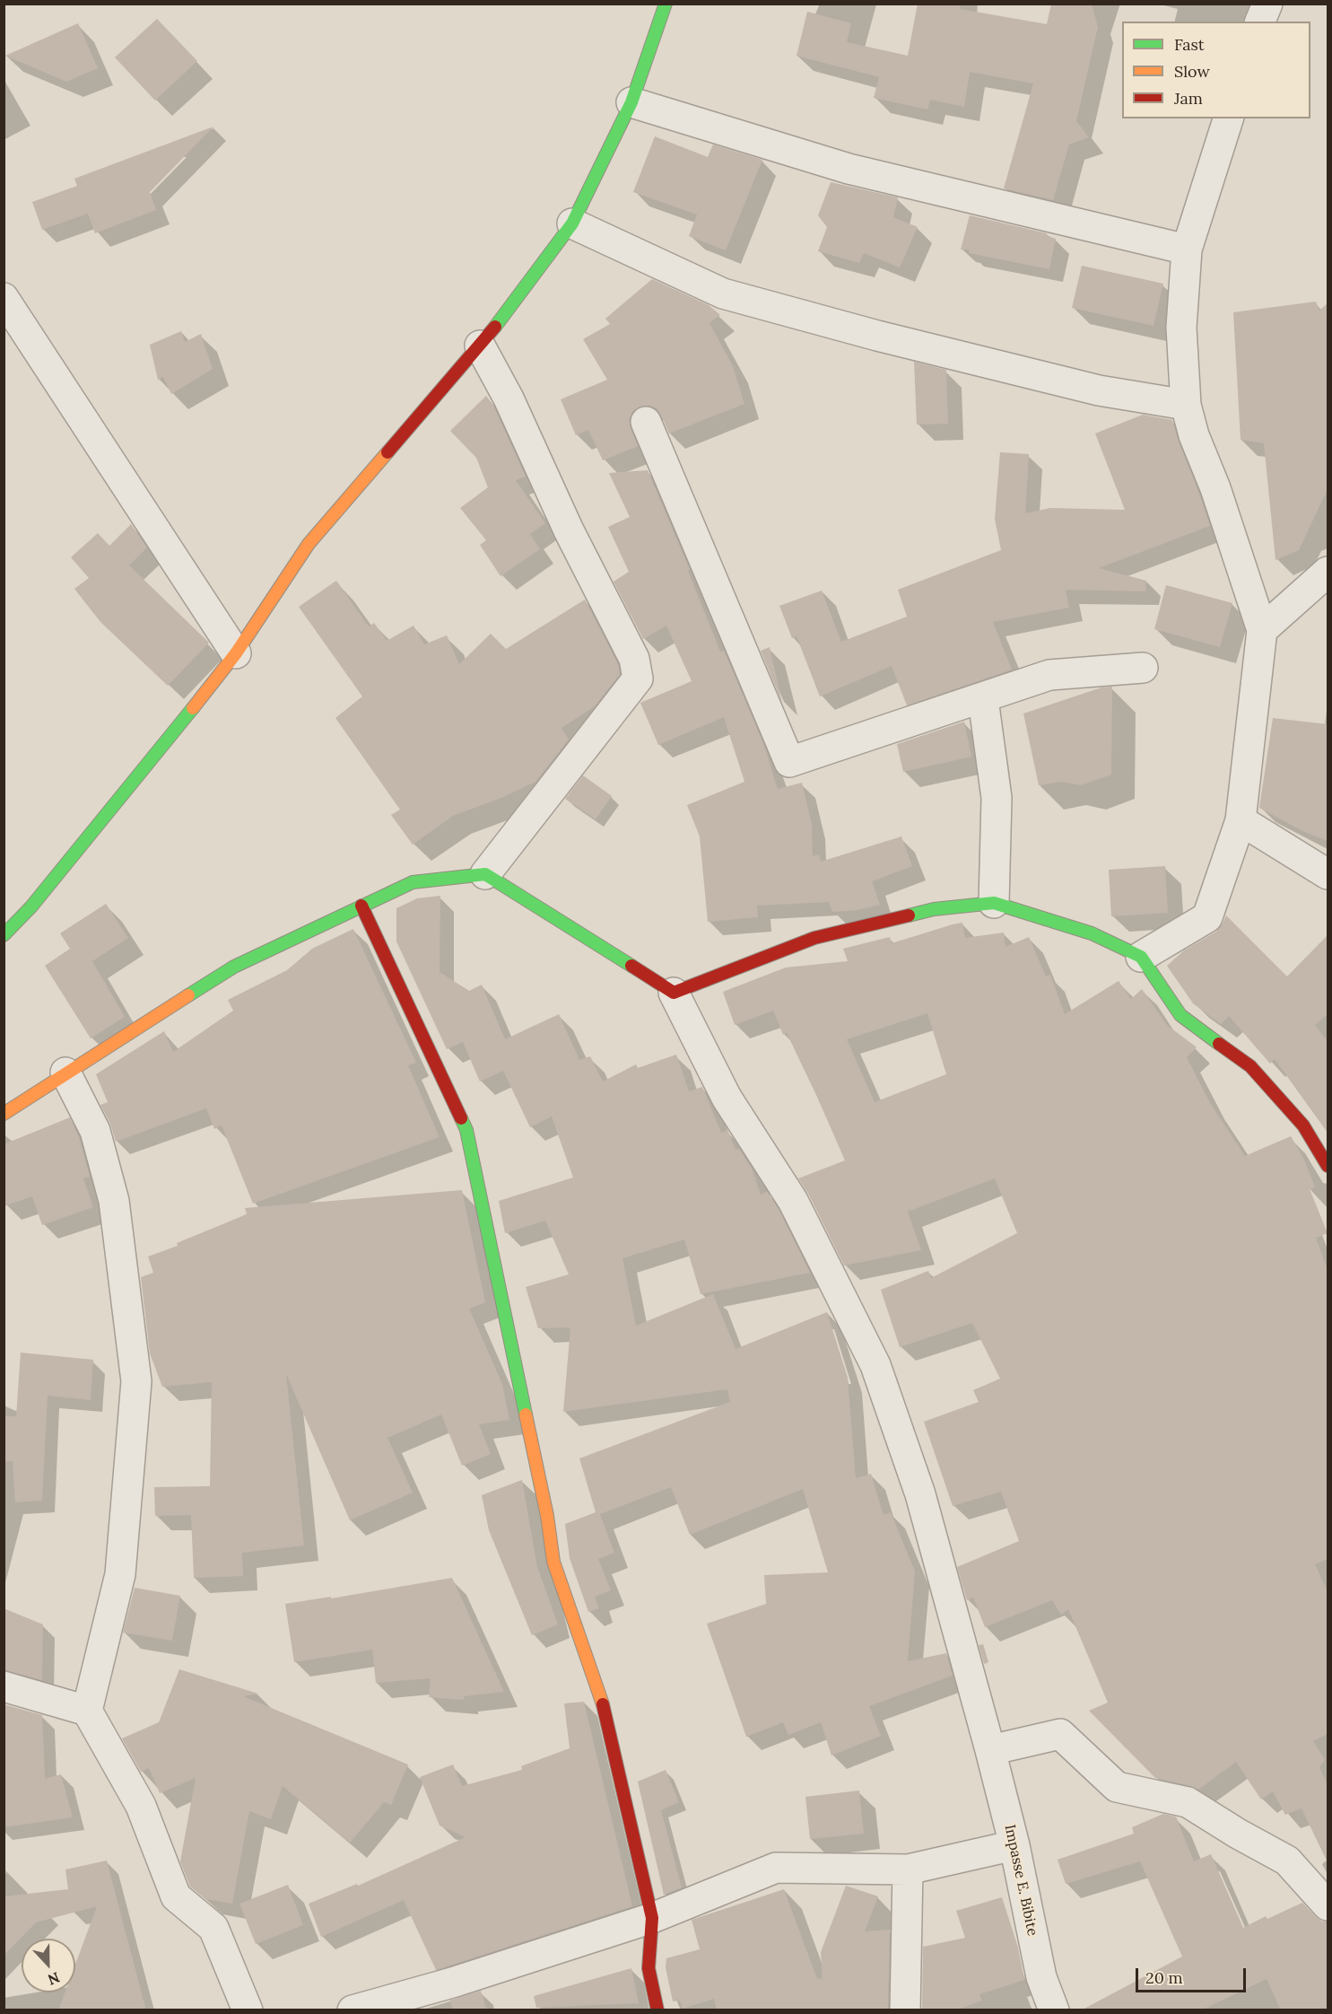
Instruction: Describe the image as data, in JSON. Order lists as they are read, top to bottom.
{
  "streets": {
    "street": ["Impasse E. Bibite"]
  },
  "legend": ["Fast", "Slow", "Jam"],
  "scale_bar": "20 m",
  "north": "bottom"
}
